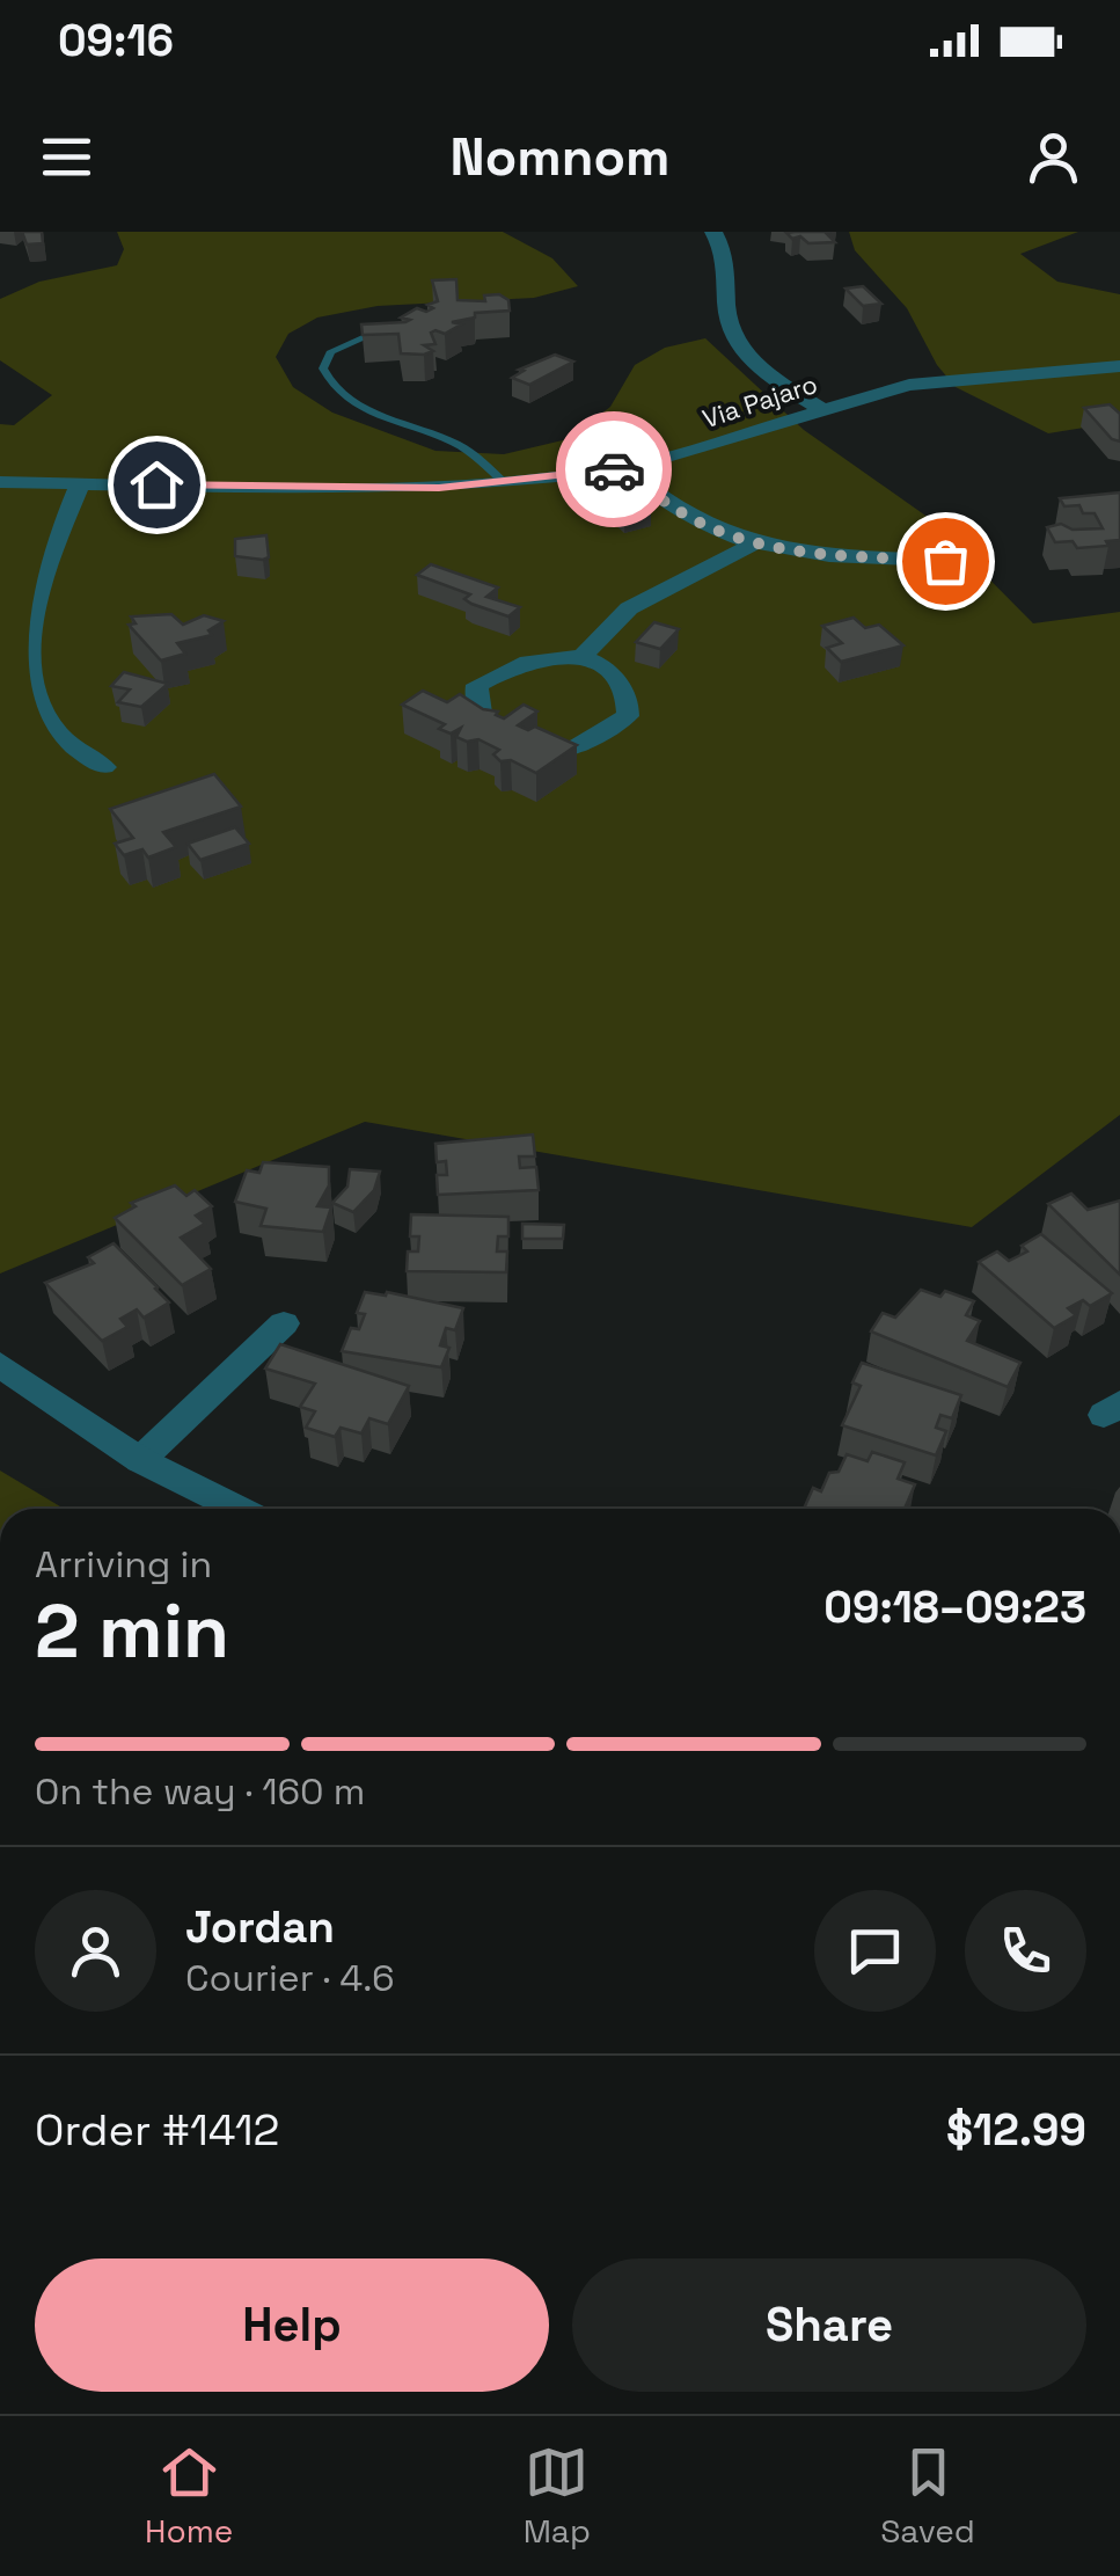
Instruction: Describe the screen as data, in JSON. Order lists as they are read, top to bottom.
{
  "streets": {
    "street": ["Via Pajaro"]
  },
  "page": {
    "status": "09:16",
    "header": "Nomnom",
    "heading": ["2 min", "Arriving in", "09:18–09:23"],
    "panel": [
      "Jordan",
      "Courier · 4.6",
      "Order #1412",
      "$12.99"
    ],
    "bar": "On the way · 160 m",
    "buttons": ["Help", "Share"],
    "tabs": ["Home", "Map", "Saved"]
  }
}
